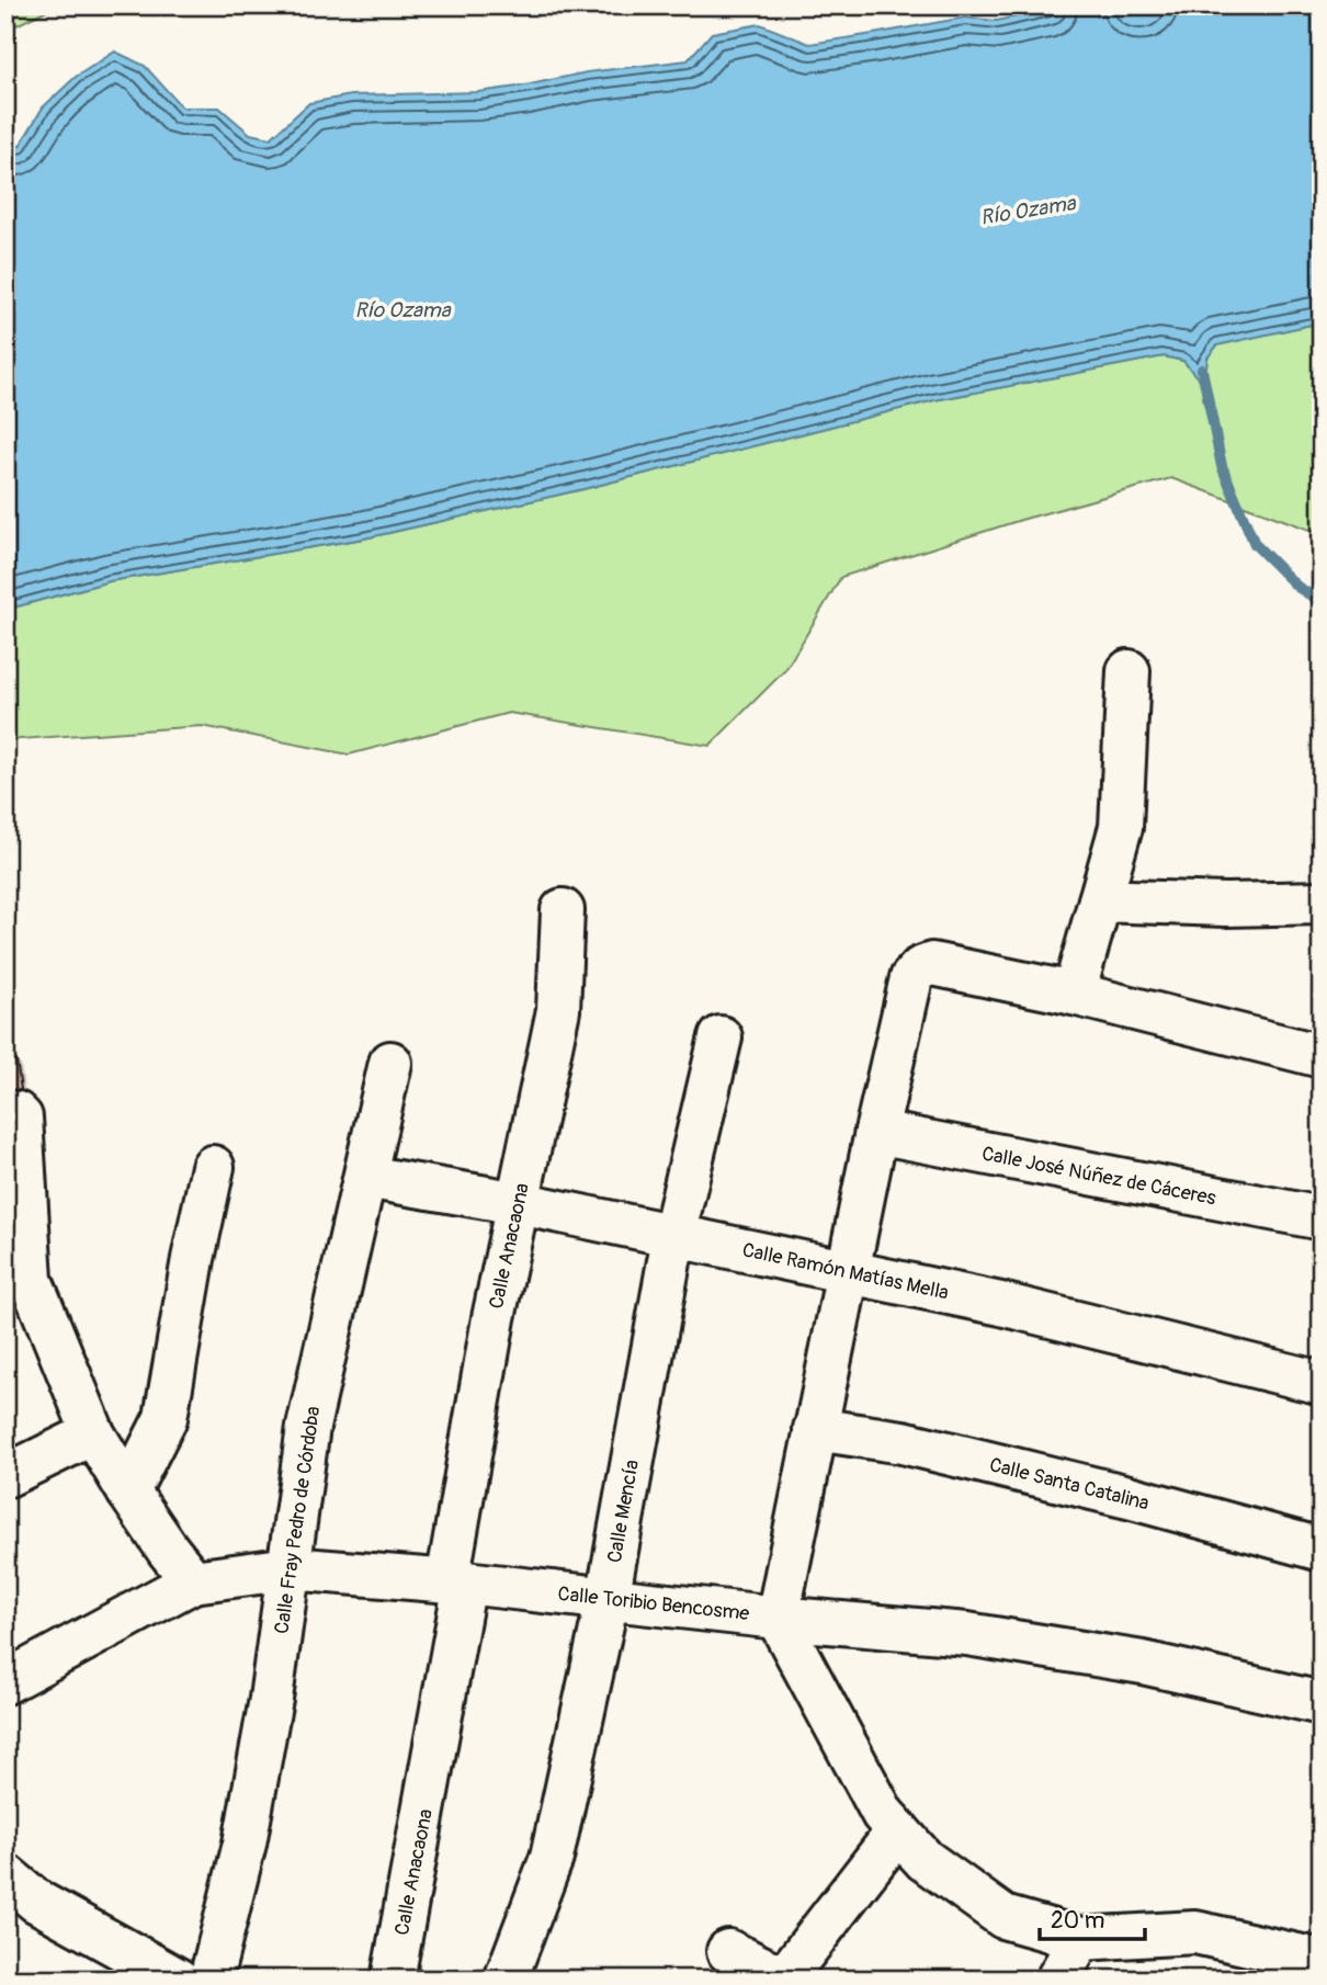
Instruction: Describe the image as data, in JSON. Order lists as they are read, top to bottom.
{
  "streets": {
    "street": [
      "Calle José Núñez de Cáceres",
      "Calle Anacaona",
      "Calle Ramón Matías Mella",
      "Calle Santa Catalina",
      "Calle Mencía",
      "Calle Fray Pedro de Córdoba",
      "Calle Toribio Bencosme"
    ]
  },
  "crossings": [
    ["Calle Anacaona", "Calle Ramón Matías Mella"],
    ["Calle Anacaona", "Calle Toribio Bencosme"],
    ["Calle Ramón Matías Mella", "Calle Mencía"],
    ["Calle Ramón Matías Mella", "Calle Fray Pedro de Córdoba"],
    ["Calle Mencía", "Calle Toribio Bencosme"],
    ["Calle Fray Pedro de Córdoba", "Calle Toribio Bencosme"]
  ],
  "water": ["Río Ozama"],
  "scale_bar": "20 m"
}
